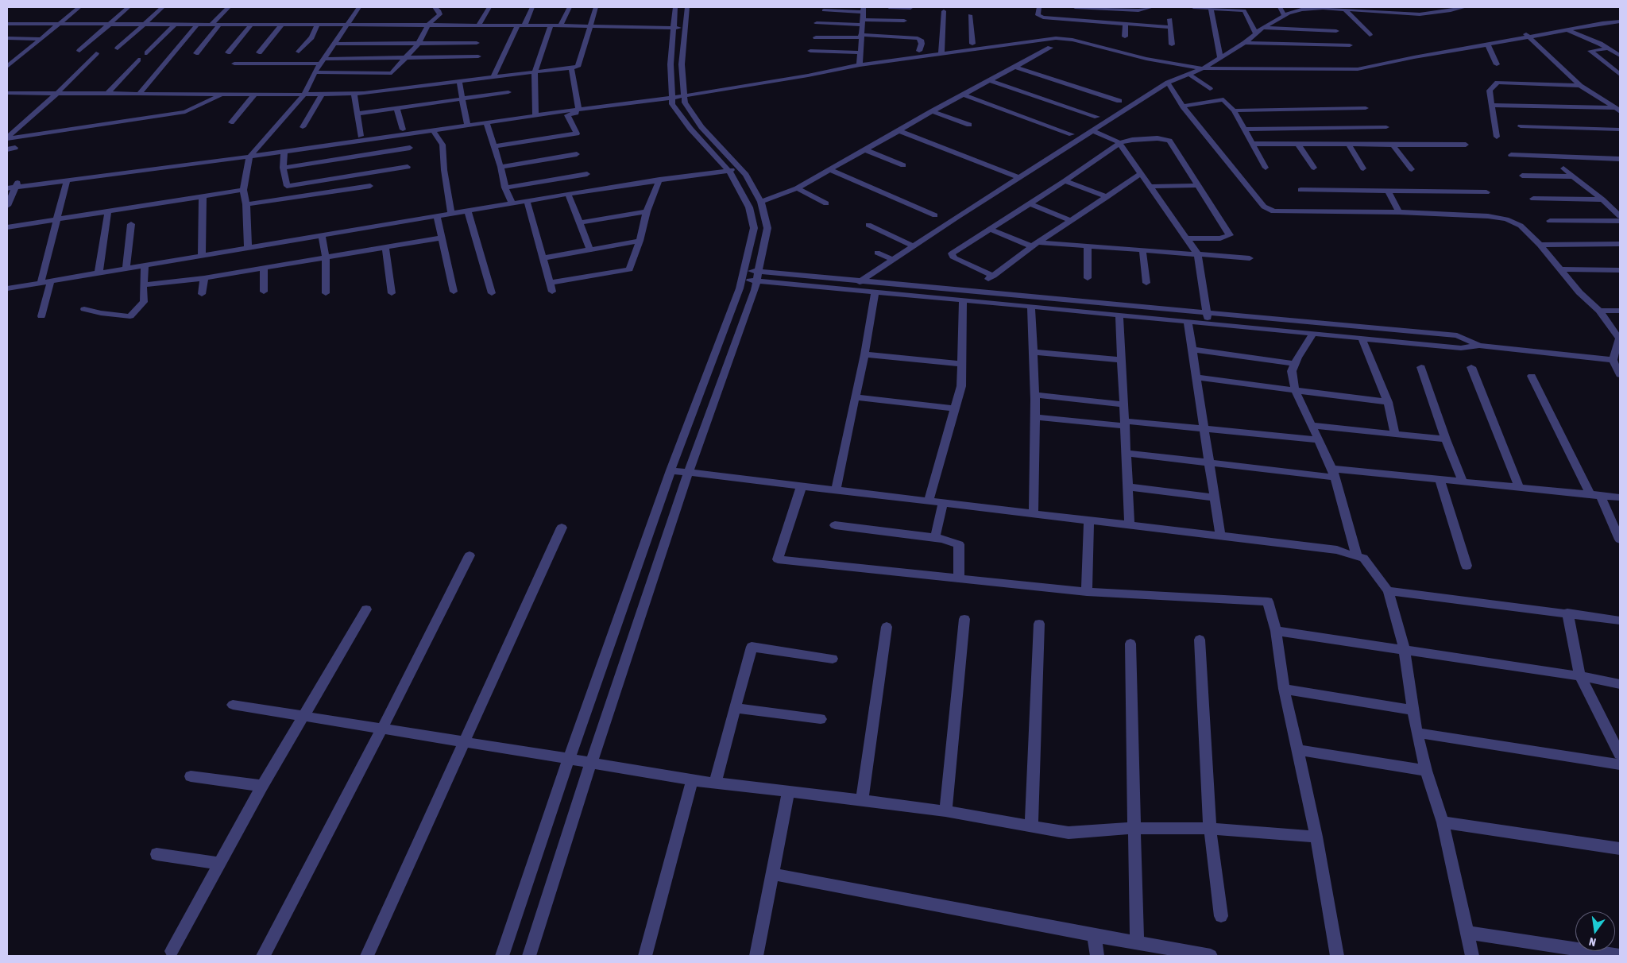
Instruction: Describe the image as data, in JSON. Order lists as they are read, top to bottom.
{
  "north": "bottom"
}
